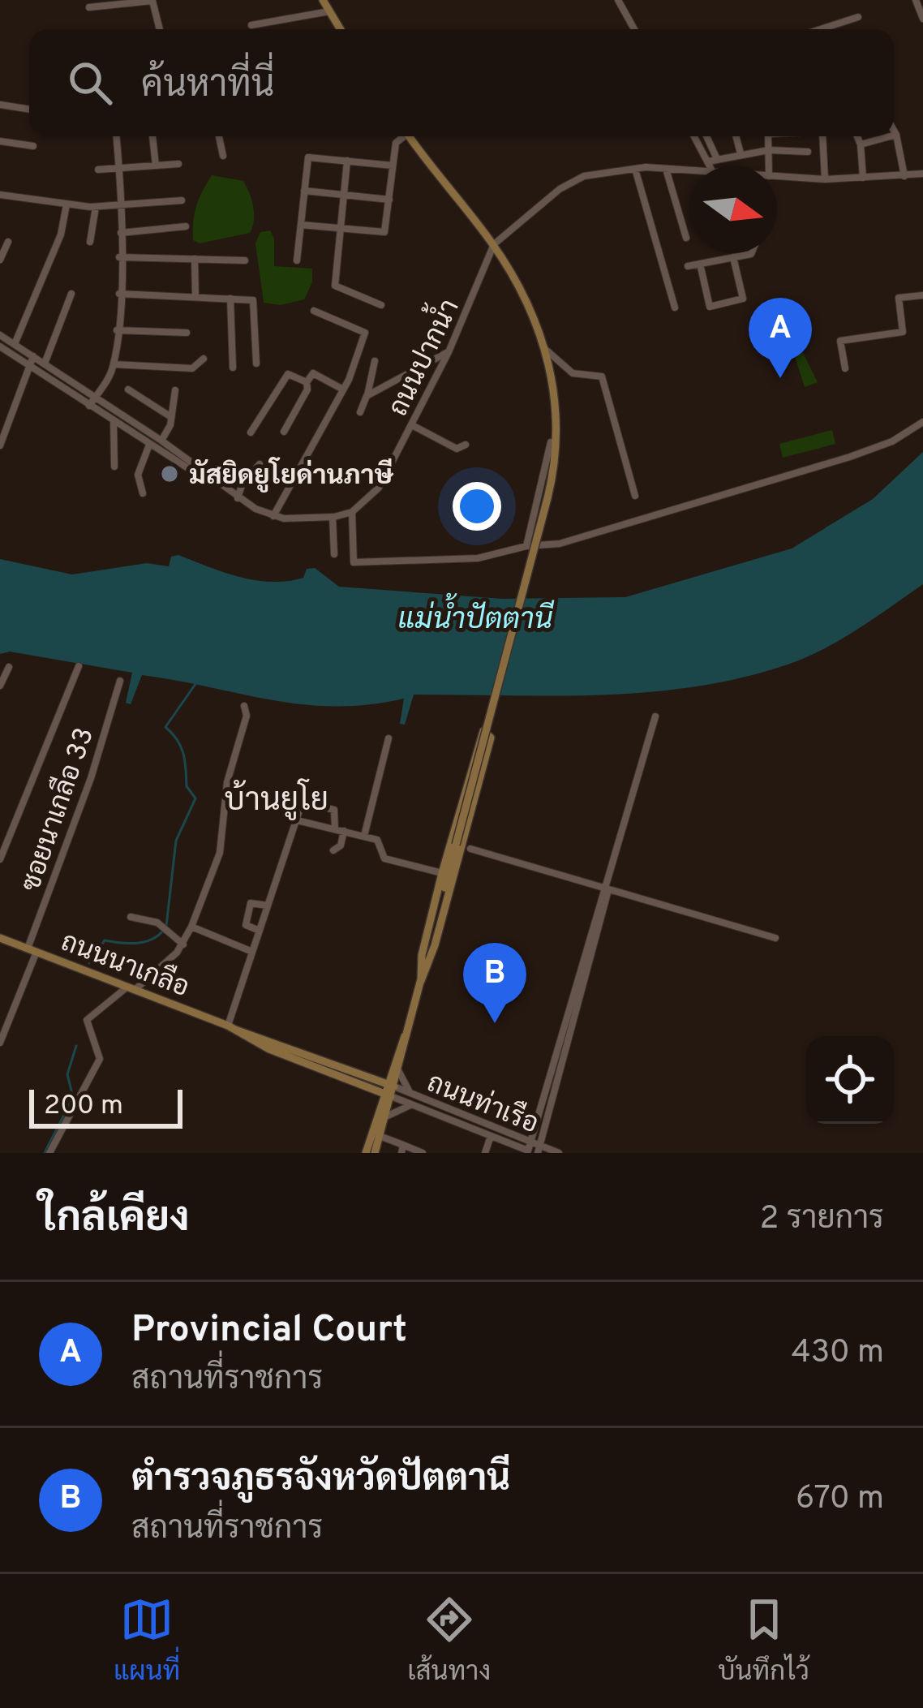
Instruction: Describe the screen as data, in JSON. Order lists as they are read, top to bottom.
{
  "streets": {
    "main road": ["ถนนนาเกลือ"],
    "street": ["ถนนปากน้ำ", "ซอยนาเกลือ 33", "ถนนท่าเรือ"]
  },
  "crossings": [
    ["ซอยนาเกลือ 33", "ถนนนาเกลือ"],
    ["ถนนนาเกลือ", "ถนนท่าเรือ"]
  ],
  "districts": ["บ้านยูโย"],
  "water": ["แม่น้ำปัตตานี"],
  "places": ["มัสยิดยูโยด่านภาษี"],
  "scale_bar": "200 m",
  "north": "right",
  "page": {
    "search": "ค้นหาที่นี่",
    "pins": ["A", "B"],
    "scale": "200 m",
    "heading": ["ใกล้เคียง", "2 รายการ"],
    "list": [
      {
        "mark": "A",
        "name": "Provincial Court",
        "note": "สถานที่ราชการ",
        "value": "430 m"
      },
      {
        "mark": "B",
        "name": "ตำรวจภูธรจังหวัดปัตตานี",
        "note": "สถานที่ราชการ",
        "value": "670 m"
      }
    ],
    "nav": ["แผนที่", "เส้นทาง", "บันทึกไว้"]
  }
}
